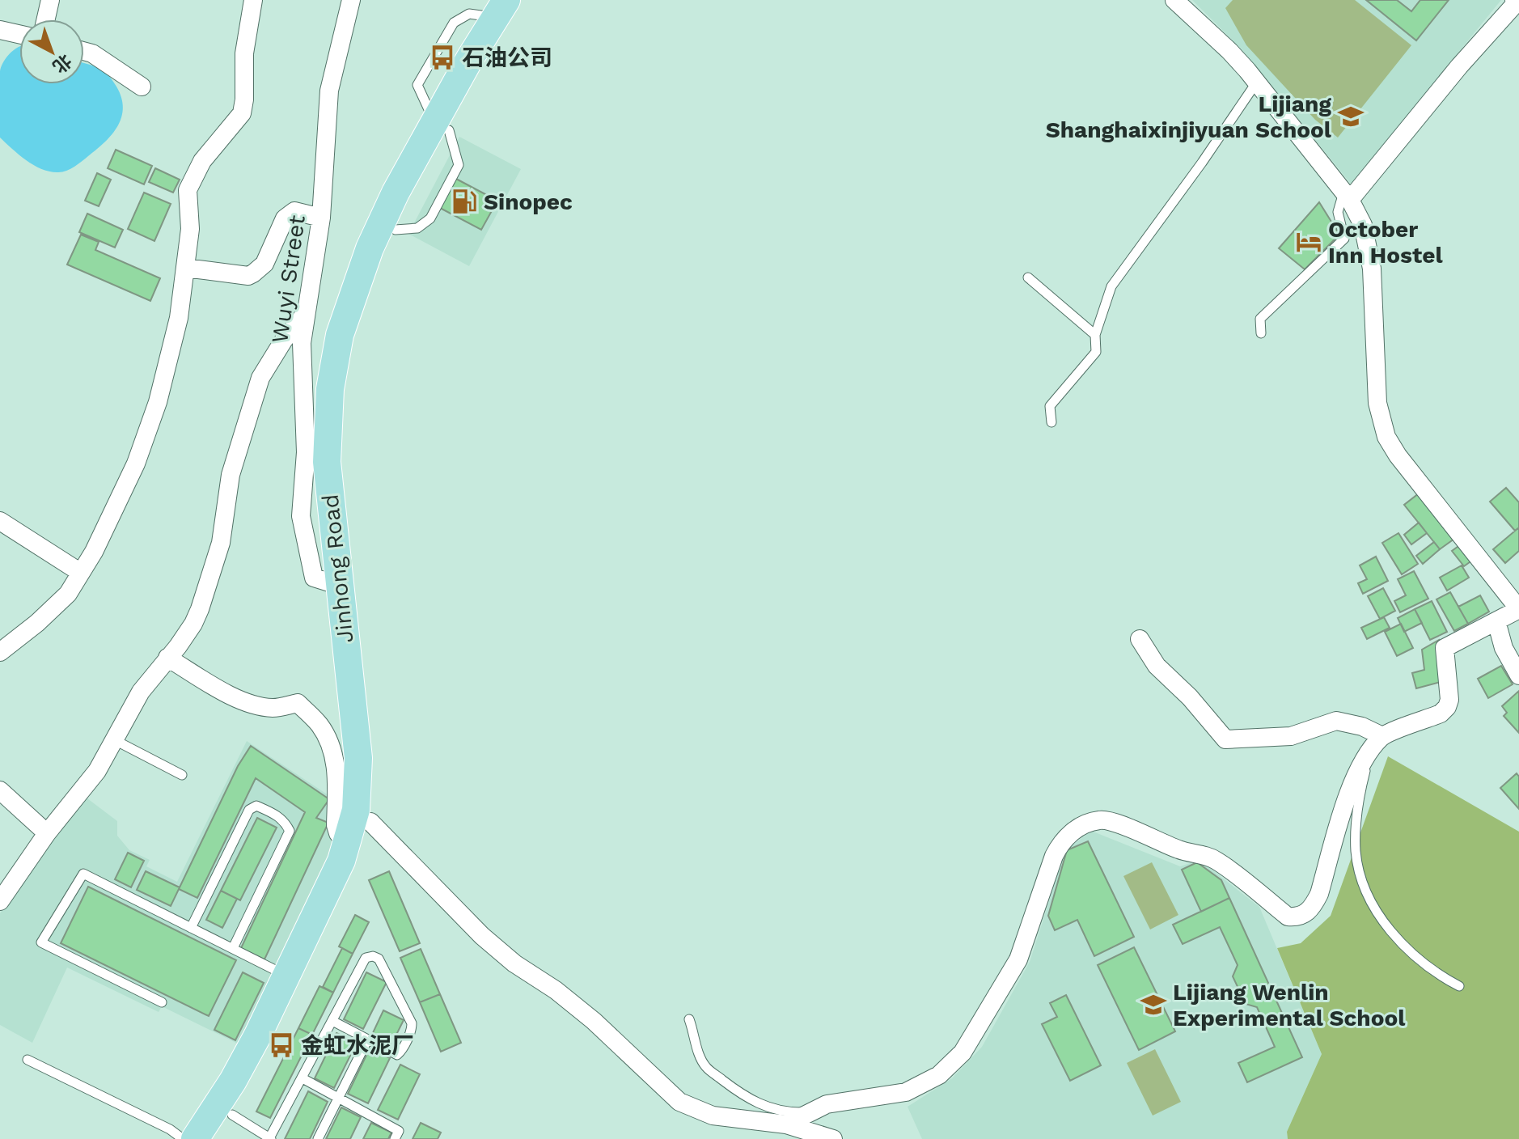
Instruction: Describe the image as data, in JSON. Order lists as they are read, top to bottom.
{
  "streets": {
    "main road": ["Jinhong Road"],
    "street": ["Wuyi Street"]
  },
  "crossings": [
    ["Wuyi Street", "Jinhong Road"]
  ],
  "places": {
    "bus stop": ["石油公司", "金虹水泥厂"],
    "school or university": ["Lijiang Shanghaixinjiyuan School", "Lijiang Wenlin Experimental School"],
    "fuel station": ["Sinopec"],
    "hotel": ["October Inn Hostel"]
  },
  "north": "bottom right"
}
